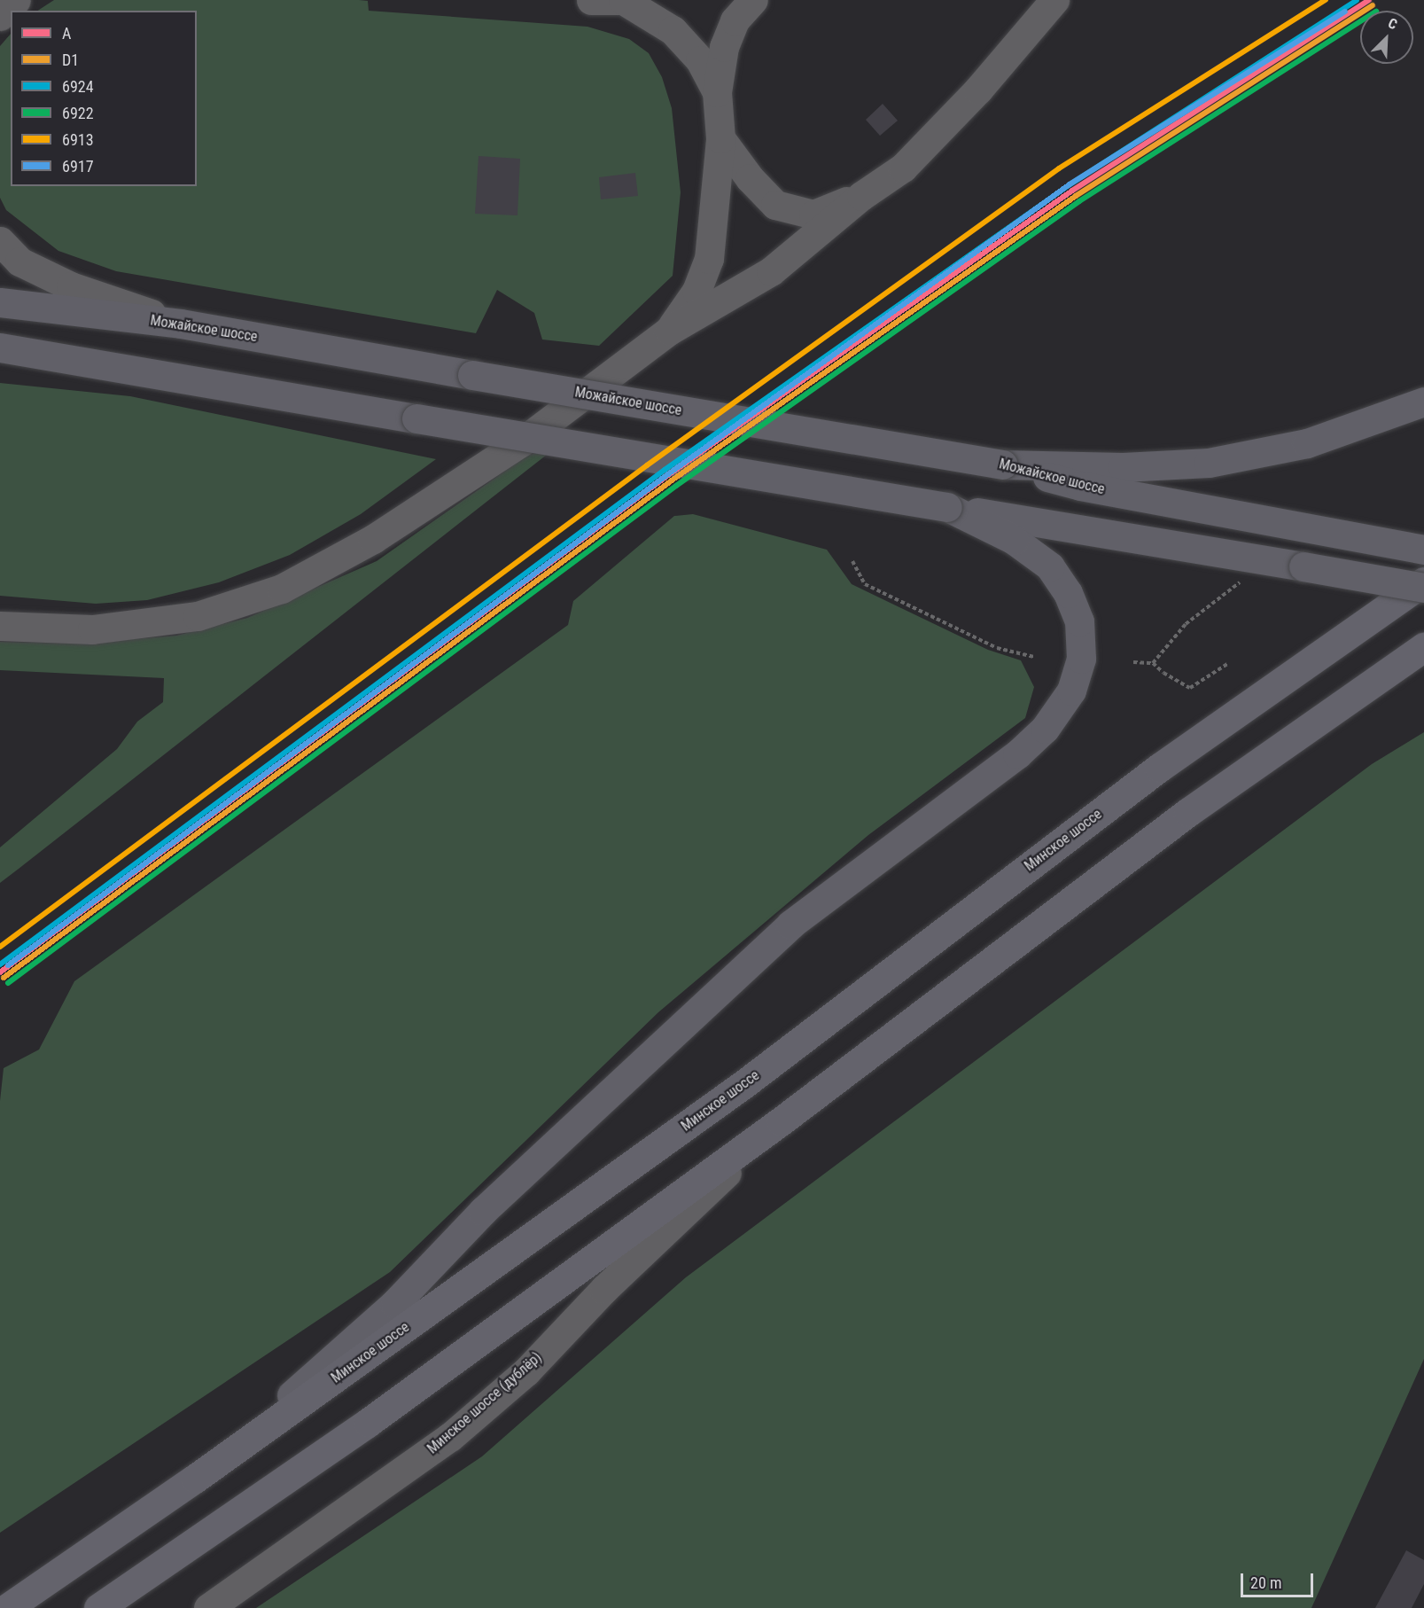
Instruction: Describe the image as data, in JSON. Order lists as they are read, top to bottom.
{
  "streets": {
    "highway": ["Минское шоссе"],
    "main road": ["Можайское шоссе"],
    "street": ["Минское шоссе (дублёр)"]
  },
  "lines": [
    "transit line A",
    "transit line 6924",
    "transit line 6913",
    "transit line D1",
    "transit line 6917",
    "transit line 6922"
  ],
  "legend": [
    "A",
    "D1",
    "6924",
    "6922",
    "6913",
    "6917"
  ],
  "scale_bar": "20 m",
  "north": "top right"
}
